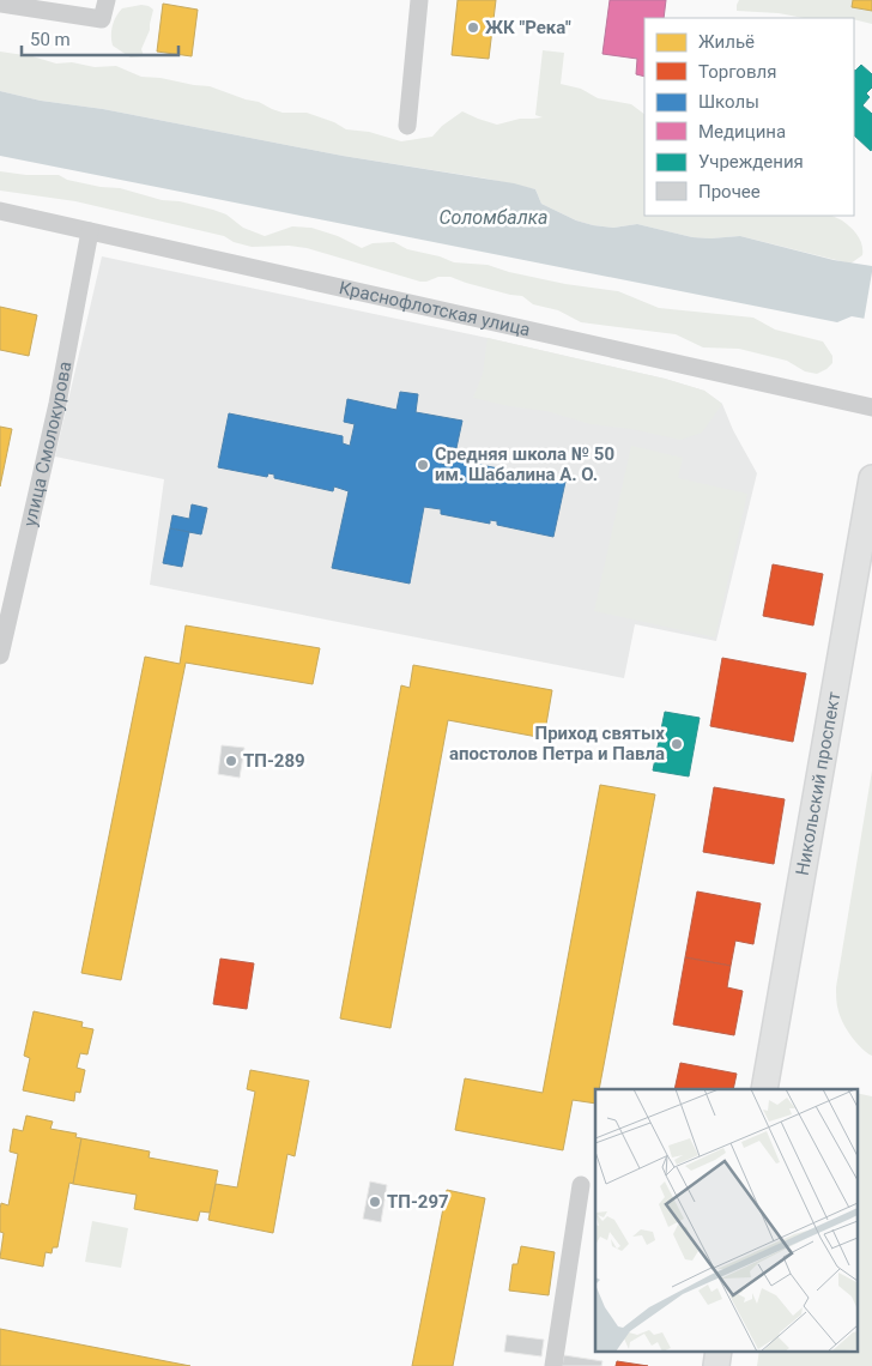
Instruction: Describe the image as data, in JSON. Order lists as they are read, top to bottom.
{
  "streets": {
    "main road": ["Никольский проспект"],
    "street": ["Краснофлотская улица", "улица Смолокурова"]
  },
  "crossings": [
    ["Краснофлотская улица", "улица Смолокурова"]
  ],
  "water": ["Соломбалка"],
  "places": [
    "ЖК \"Река\"",
    "Средняя школа № 50 им. Шабалина А. О.",
    "Приход святых апостолов Петра и Павла",
    "ТП-289",
    "ТП-297"
  ],
  "legend": [
    "Жильё",
    "Торговля",
    "Школы",
    "Медицина",
    "Учреждения",
    "Прочее"
  ],
  "scale_bar": "50 m"
}
